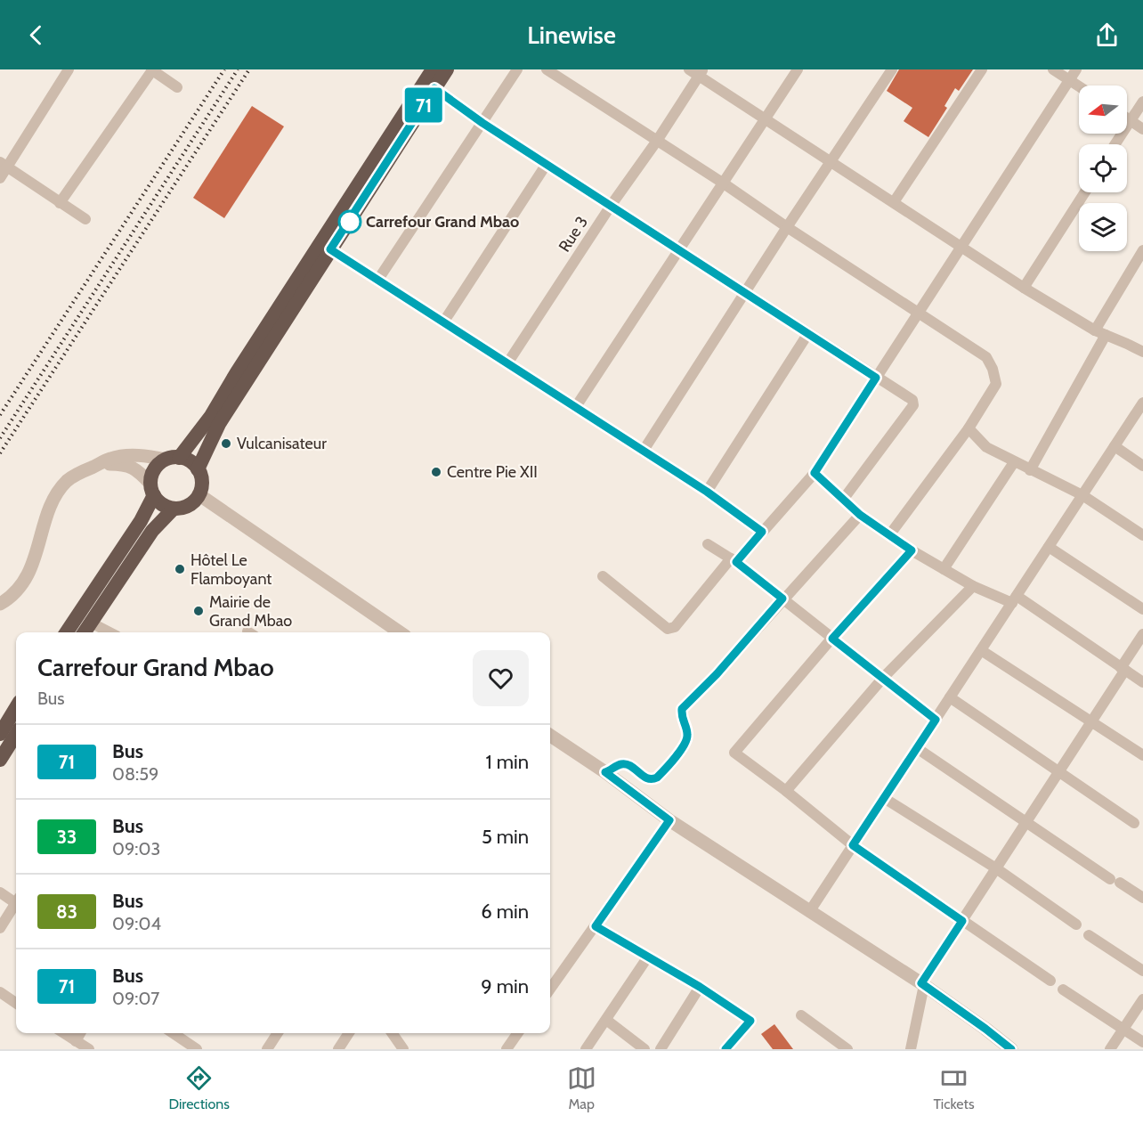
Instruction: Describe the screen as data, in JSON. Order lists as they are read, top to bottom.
{
  "streets": {
    "street": ["Rue 3"]
  },
  "places": [
    "Carrefour Grand Mbao",
    "Vulcanisateur",
    "Centre Pie XII",
    "Hôtel Le Flamboyant",
    "Mairie de Grand Mbao"
  ],
  "lines": ["bus line 71"],
  "north": "left",
  "page": {
    "header": "Linewise",
    "on_map": "71",
    "heading": ["Carrefour Grand Mbao", "Bus"],
    "list": [
      {
        "mark": "71",
        "name": "Bus",
        "note": "08:59",
        "value": "1 min"
      },
      {
        "mark": "33",
        "name": "Bus",
        "note": "09:03",
        "value": "5 min"
      },
      {
        "mark": "83",
        "name": "Bus",
        "note": "09:04",
        "value": "6 min"
      },
      {
        "mark": "71",
        "name": "Bus",
        "note": "09:07",
        "value": "9 min"
      }
    ],
    "tabs": ["Directions", "Map", "Tickets"]
  }
}
